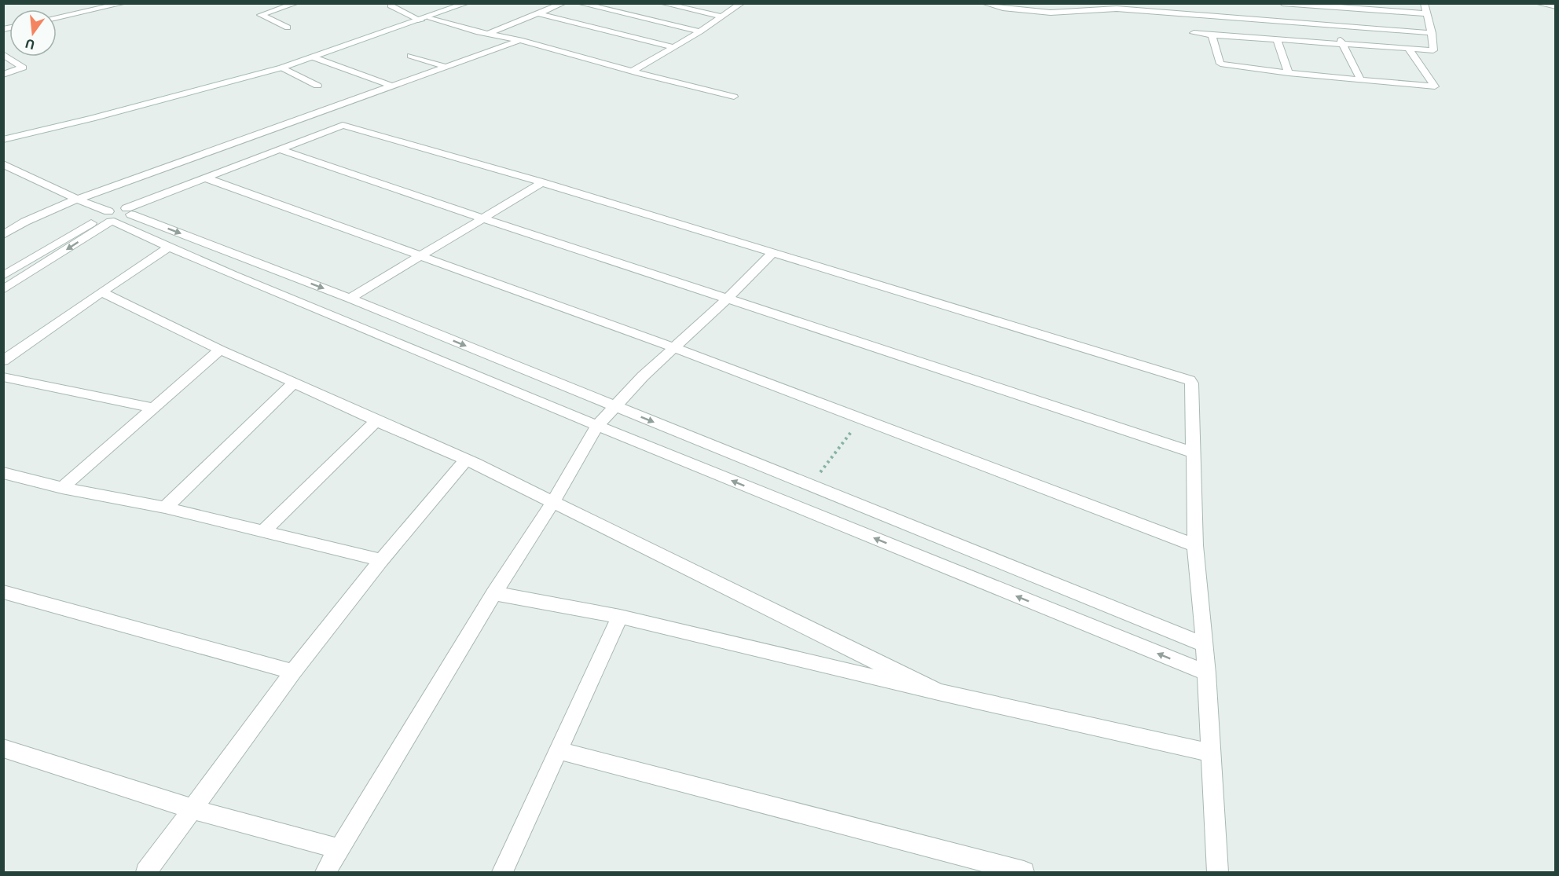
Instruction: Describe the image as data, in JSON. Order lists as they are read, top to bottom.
{
  "north": "bottom"
}
